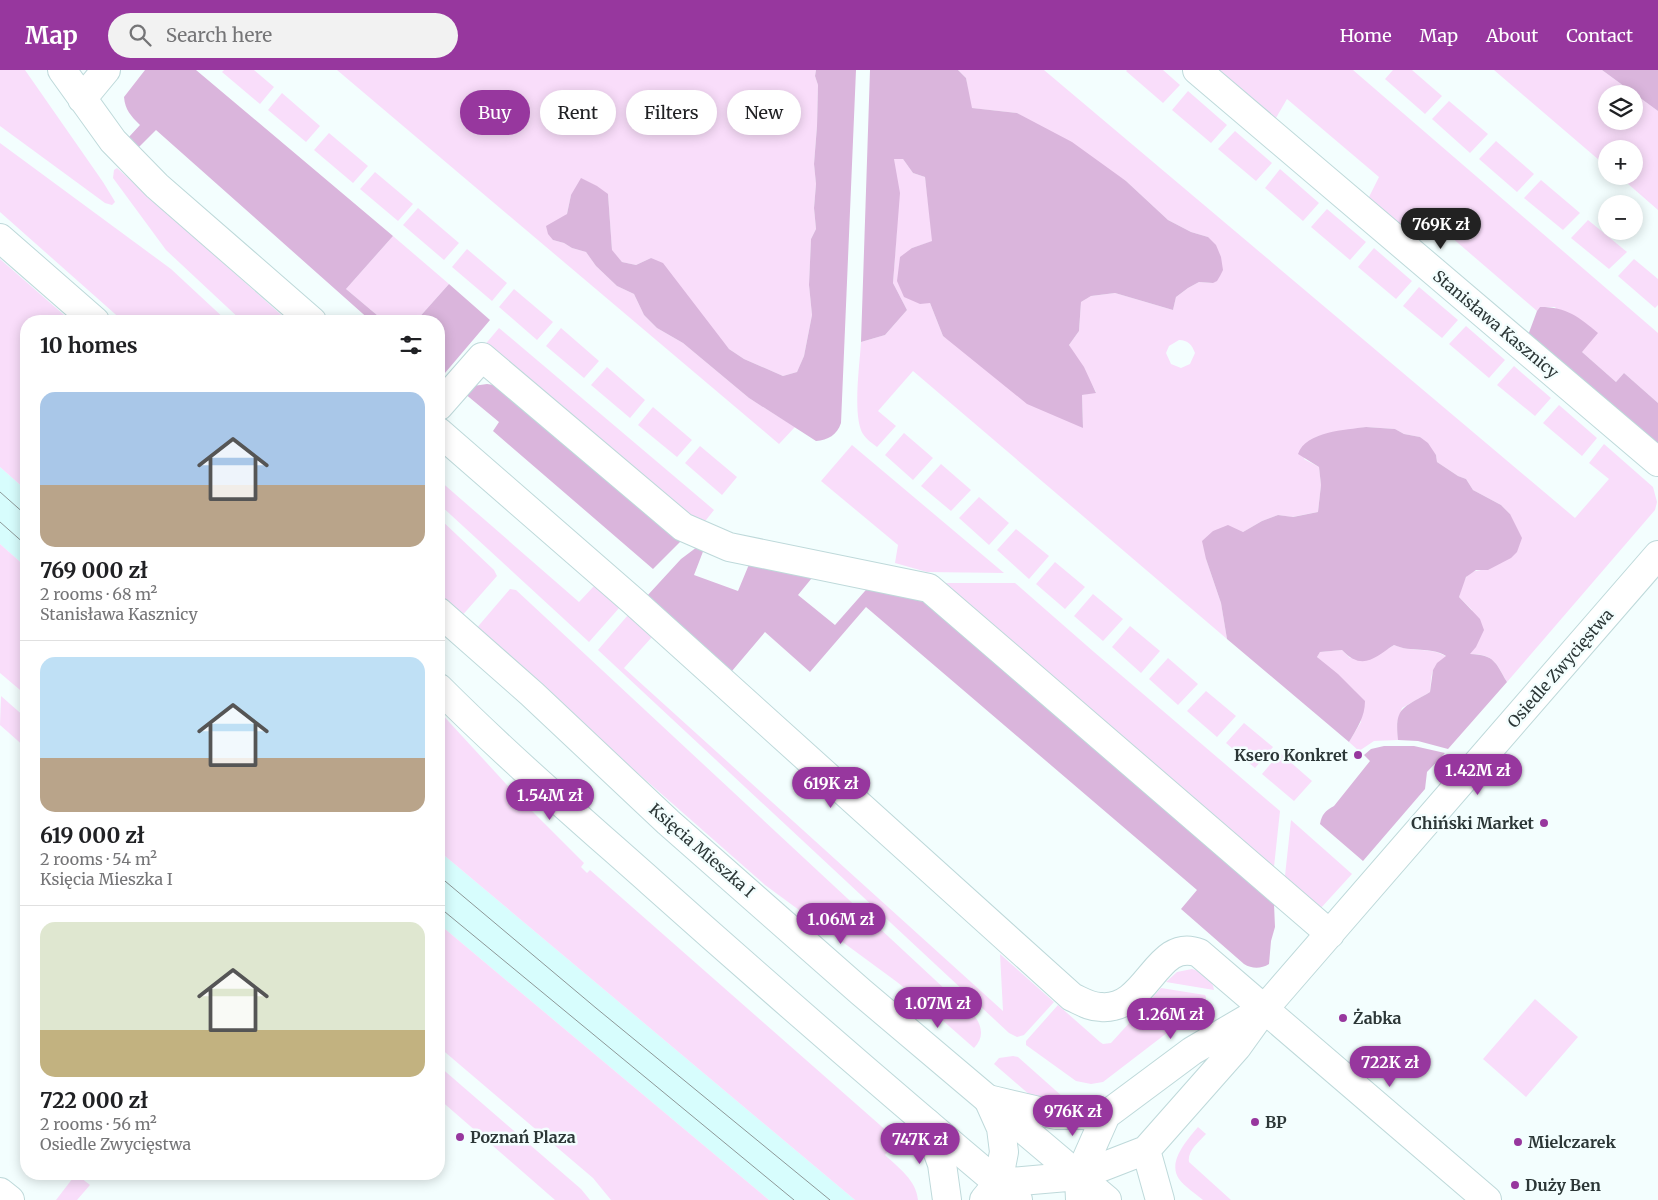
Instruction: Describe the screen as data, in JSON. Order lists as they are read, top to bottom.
{
  "streets": {
    "street": ["Stanisława Kasznicy", "Osiedle Zwycięstwa", "Księcia Mieszka I"]
  },
  "places": [
    "Ksero Konkret",
    "Chiński Market",
    "Żabka",
    "BP",
    "Poznań Plaza",
    "Mielczarek",
    "Duży Ben"
  ],
  "page": {
    "header": "Map",
    "search": "Search here",
    "nav": [
      "Home",
      "Map",
      "About",
      "Contact"
    ],
    "map_buttons": ["+", "−"],
    "chip": [
      "Buy",
      "Rent",
      "Filters",
      "New"
    ],
    "price": [
      "769K zł",
      "1.42M zł",
      "619K zł",
      "1.54M zł",
      "1.06M zł",
      "1.07M zł",
      "1.26M zł",
      "722K zł",
      "976K zł",
      "747K zł"
    ],
    "heading": "10 homes",
    "list": [
      {
        "name": "769 000 zł",
        "note": "2 rooms · 68 m² · Stanisława Kasznicy"
      },
      {
        "name": "619 000 zł",
        "note": "2 rooms · 54 m² · Księcia Mieszka I"
      },
      {
        "name": "722 000 zł",
        "note": "2 rooms · 56 m² · Osiedle Zwycięstwa"
      }
    ]
  }
}
